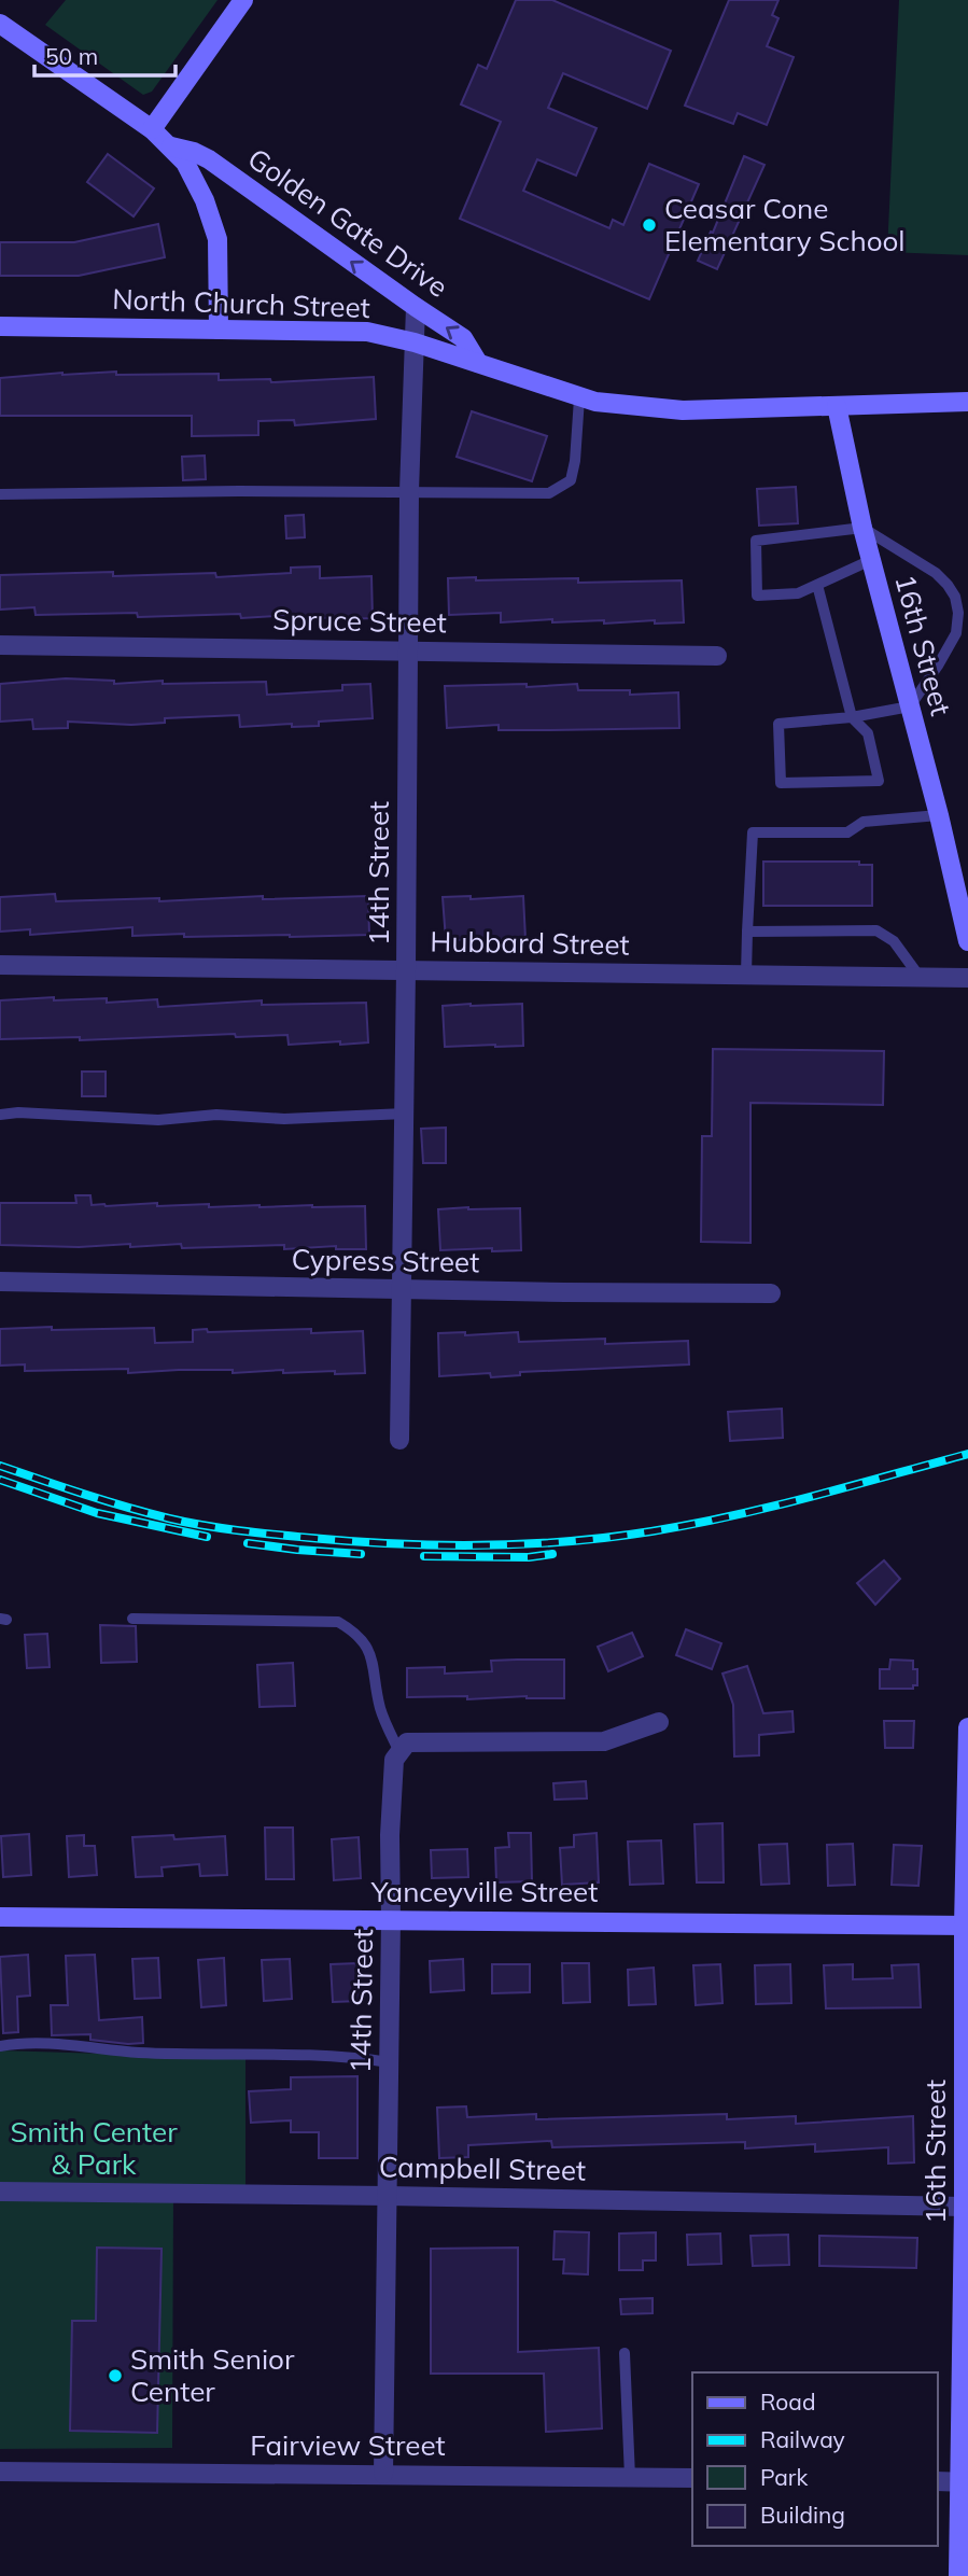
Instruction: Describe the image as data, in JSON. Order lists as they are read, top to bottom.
{
  "streets": {
    "street": [
      "Golden Gate Drive",
      "North Church Street",
      "Spruce Street",
      "16th Street",
      "14th Street",
      "Hubbard Street",
      "Cypress Street",
      "Yanceyville Street",
      "Campbell Street",
      "Fairview Street"
    ]
  },
  "crossings": [
    ["Golden Gate Drive", "North Church Street"],
    ["Golden Gate Drive", "14th Street"],
    ["North Church Street", "16th Street"],
    ["North Church Street", "14th Street"],
    ["Spruce Street", "14th Street"],
    ["16th Street", "Yanceyville Street"],
    ["16th Street", "Campbell Street"],
    ["14th Street", "Hubbard Street"],
    ["14th Street", "Cypress Street"],
    ["14th Street", "Yanceyville Street"],
    ["14th Street", "Campbell Street"],
    ["14th Street", "Fairview Street"]
  ],
  "one_way": ["Golden Gate Drive"],
  "parks": ["Smith Center & Park"],
  "places": ["Ceasar Cone Elementary School", "Smith Senior Center"],
  "legend": [
    "Road",
    "Railway",
    "Park",
    "Building"
  ],
  "scale_bar": "50 m"
}
